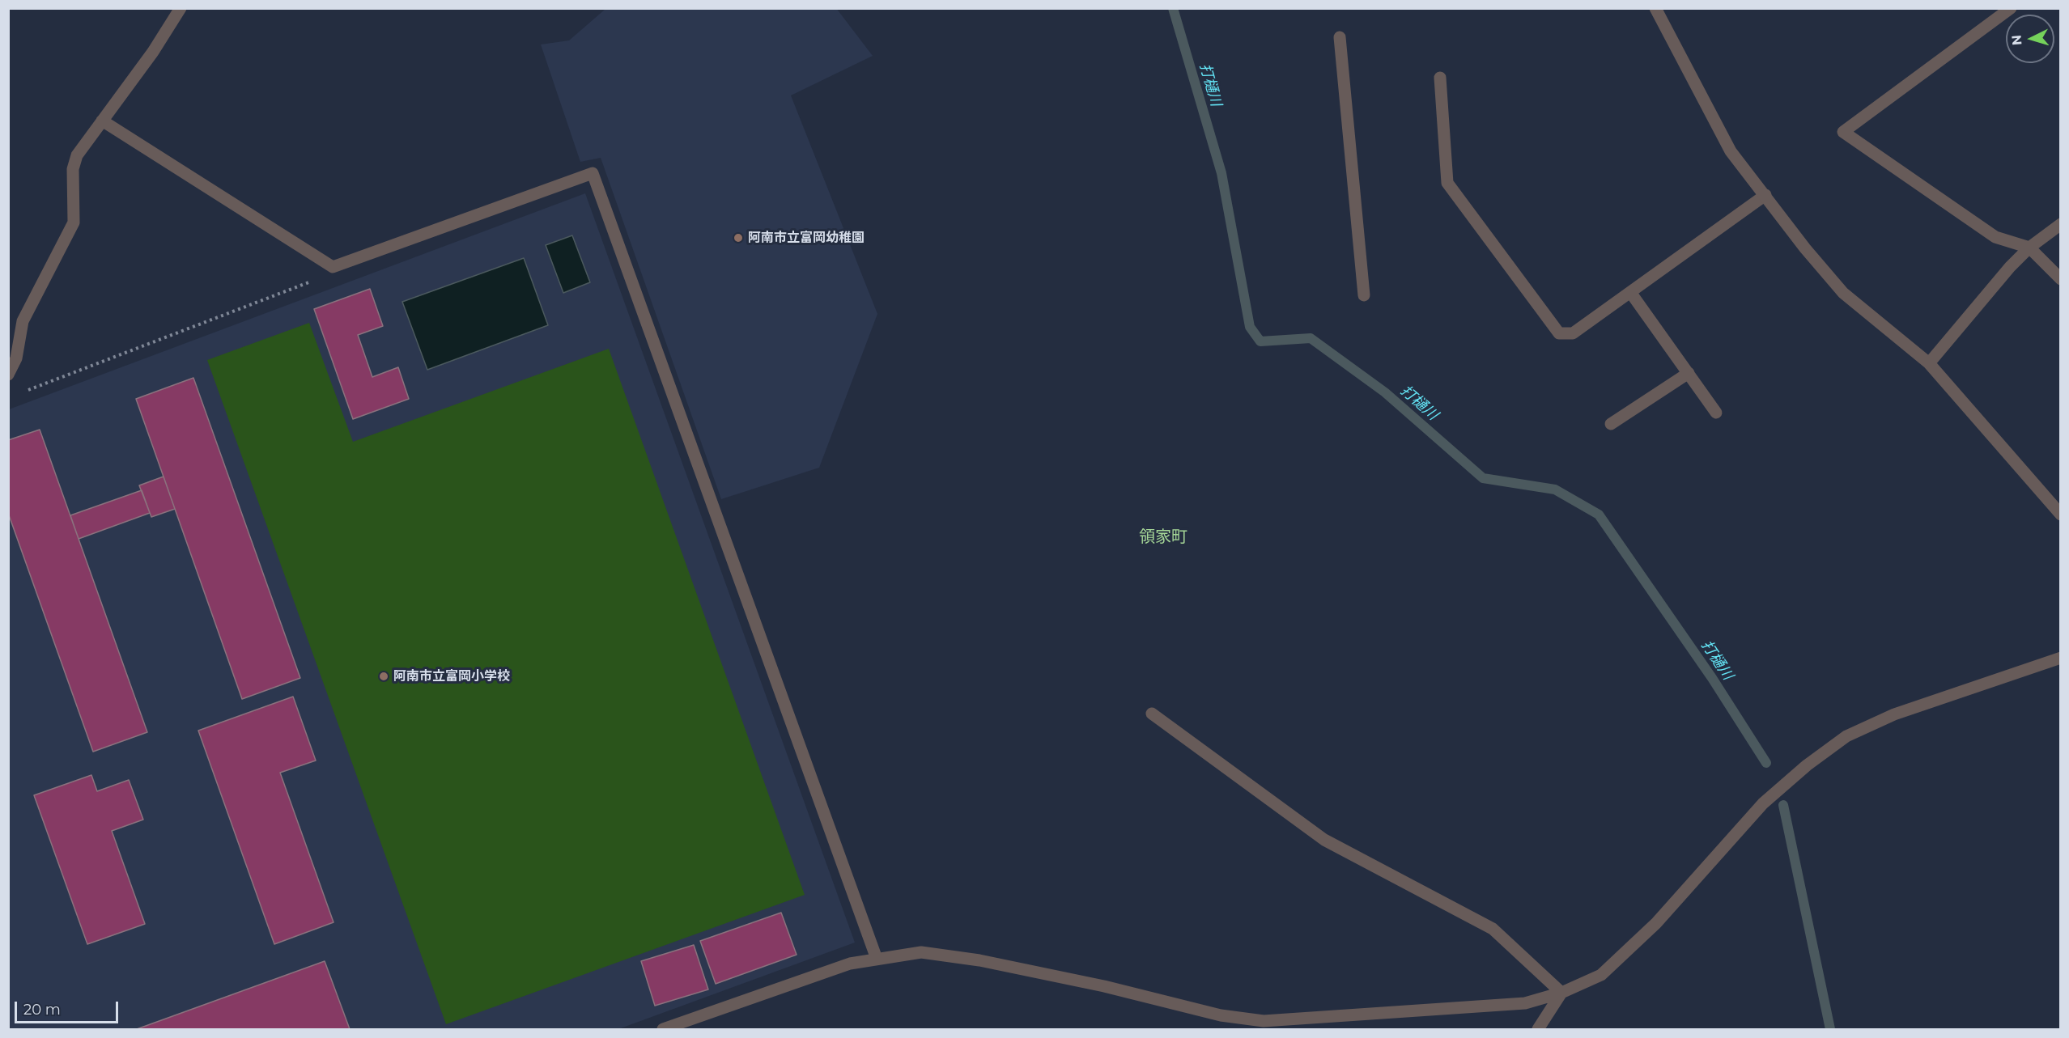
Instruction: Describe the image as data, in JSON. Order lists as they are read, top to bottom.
{
  "districts": ["領家町"],
  "water": ["打樋川"],
  "places": ["阿南市立富岡幼稚園", "阿南市立富岡小学校"],
  "scale_bar": "20 m",
  "north": "left"
}
